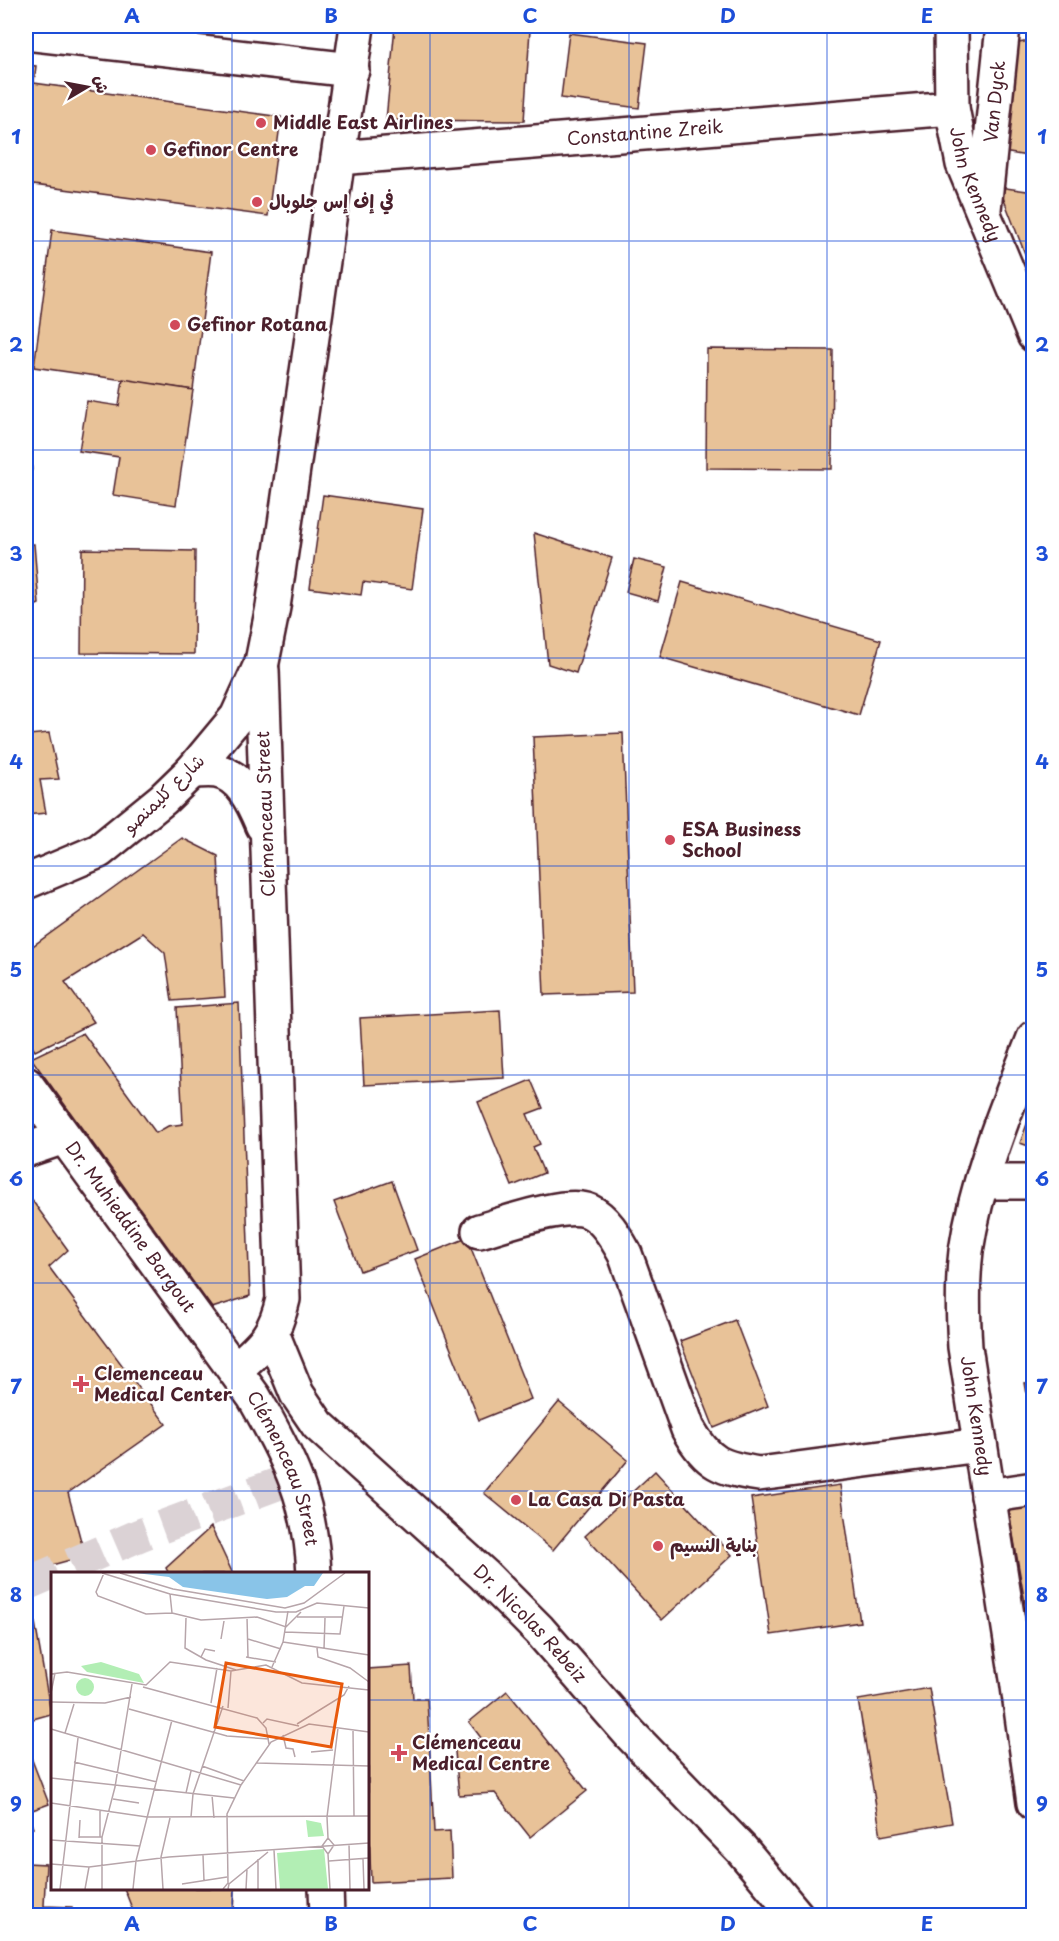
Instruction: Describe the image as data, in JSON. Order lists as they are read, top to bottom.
{
  "streets": {
    "street": [
      "Van Dyck",
      "Constantine Zreik",
      "John Kennedy",
      "شارع كليمنصو",
      "Clémenceau Street",
      "Dr. Muhieddine Bargout",
      "Dr. Nicolas Rebeiz"
    ]
  },
  "crossings": [
    ["Van Dyck", "John Kennedy"],
    ["Constantine Zreik", "John Kennedy"],
    ["Constantine Zreik", "Clémenceau Street"],
    ["شارع كليمنصو", "Clémenceau Street"],
    ["Clémenceau Street", "Dr. Muhieddine Bargout"],
    ["Clémenceau Street", "Dr. Nicolas Rebeiz"]
  ],
  "places": {
    "other": [
      "Middle East Airlines",
      "Gefinor Centre",
      "في إف إس جلوبال",
      "Gefinor Rotana",
      "ESA Business School",
      "La Casa Di Pasta",
      "بناية النسيم"
    ],
    "health": ["Clemenceau Medical Center", "Clémenceau Medical Centre"]
  },
  "north": "right",
  "grid": {
    "columns": [
      "A",
      "B",
      "C",
      "D",
      "E"
    ],
    "rows": [
      "1",
      "2",
      "3",
      "4",
      "5",
      "6",
      "7",
      "8",
      "9"
    ]
  }
}
